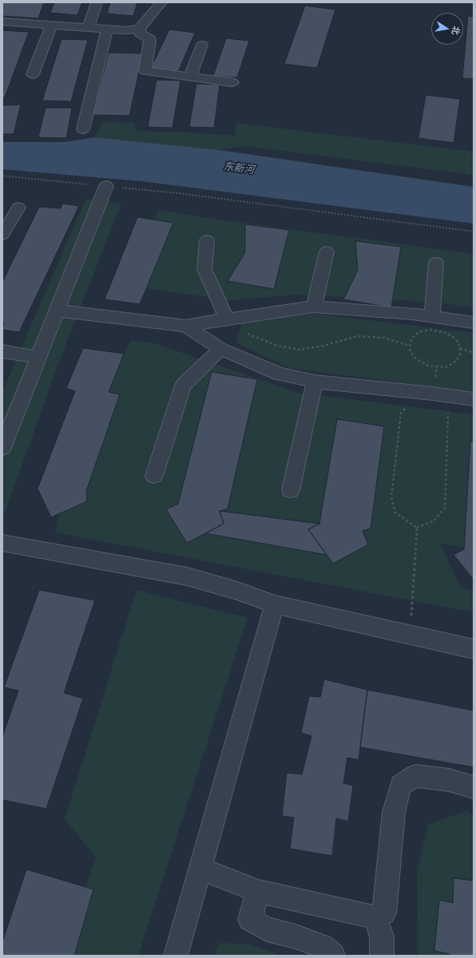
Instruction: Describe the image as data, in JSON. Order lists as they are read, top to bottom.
{
  "water": ["东新河"],
  "north": "right"
}
